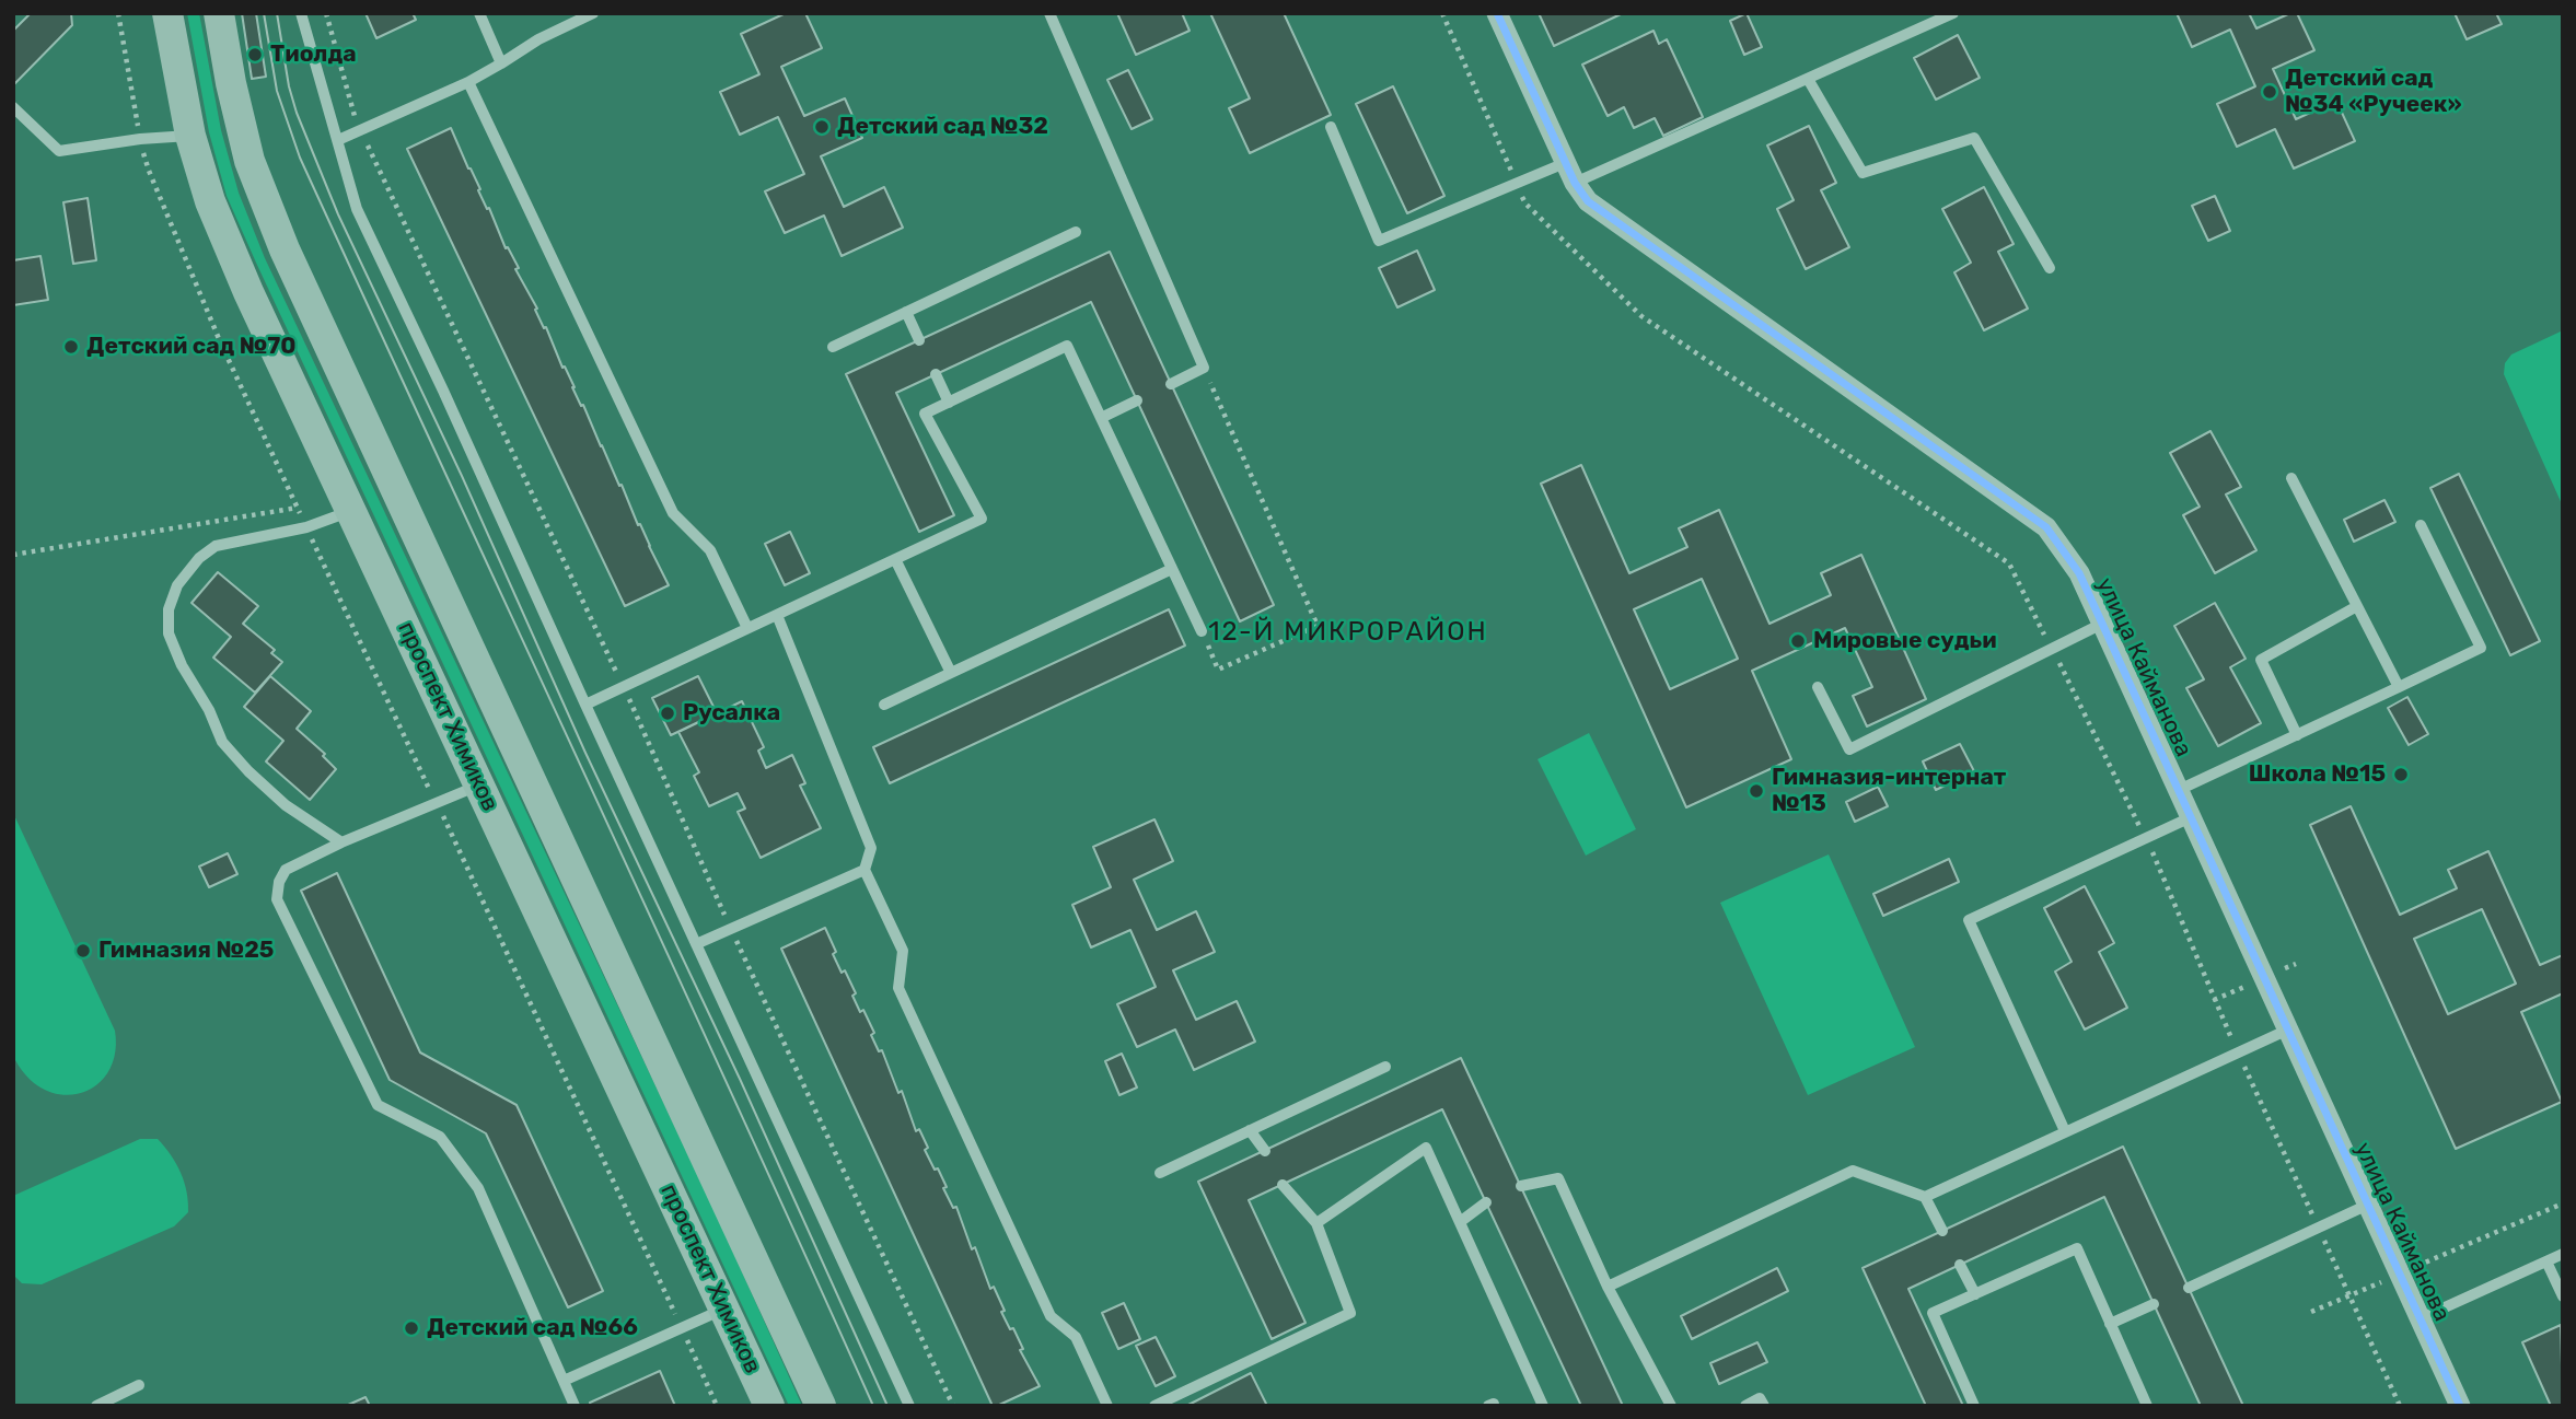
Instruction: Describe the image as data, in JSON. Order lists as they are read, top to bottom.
{
  "streets": {
    "main road": ["проспект Химиков"],
    "street": ["улица Кайманова"]
  },
  "districts": ["12-Й МИКРОРАЙОН"],
  "places": [
    "Тиолда",
    "Детский сад №34 «Ручеек»",
    "Детский сад №32",
    "Детский сад №70",
    "Мировые судьи",
    "Русалка",
    "Школа №15",
    "Гимназия-интернат №13",
    "Гимназия №25",
    "Детский сад №66"
  ]
}
